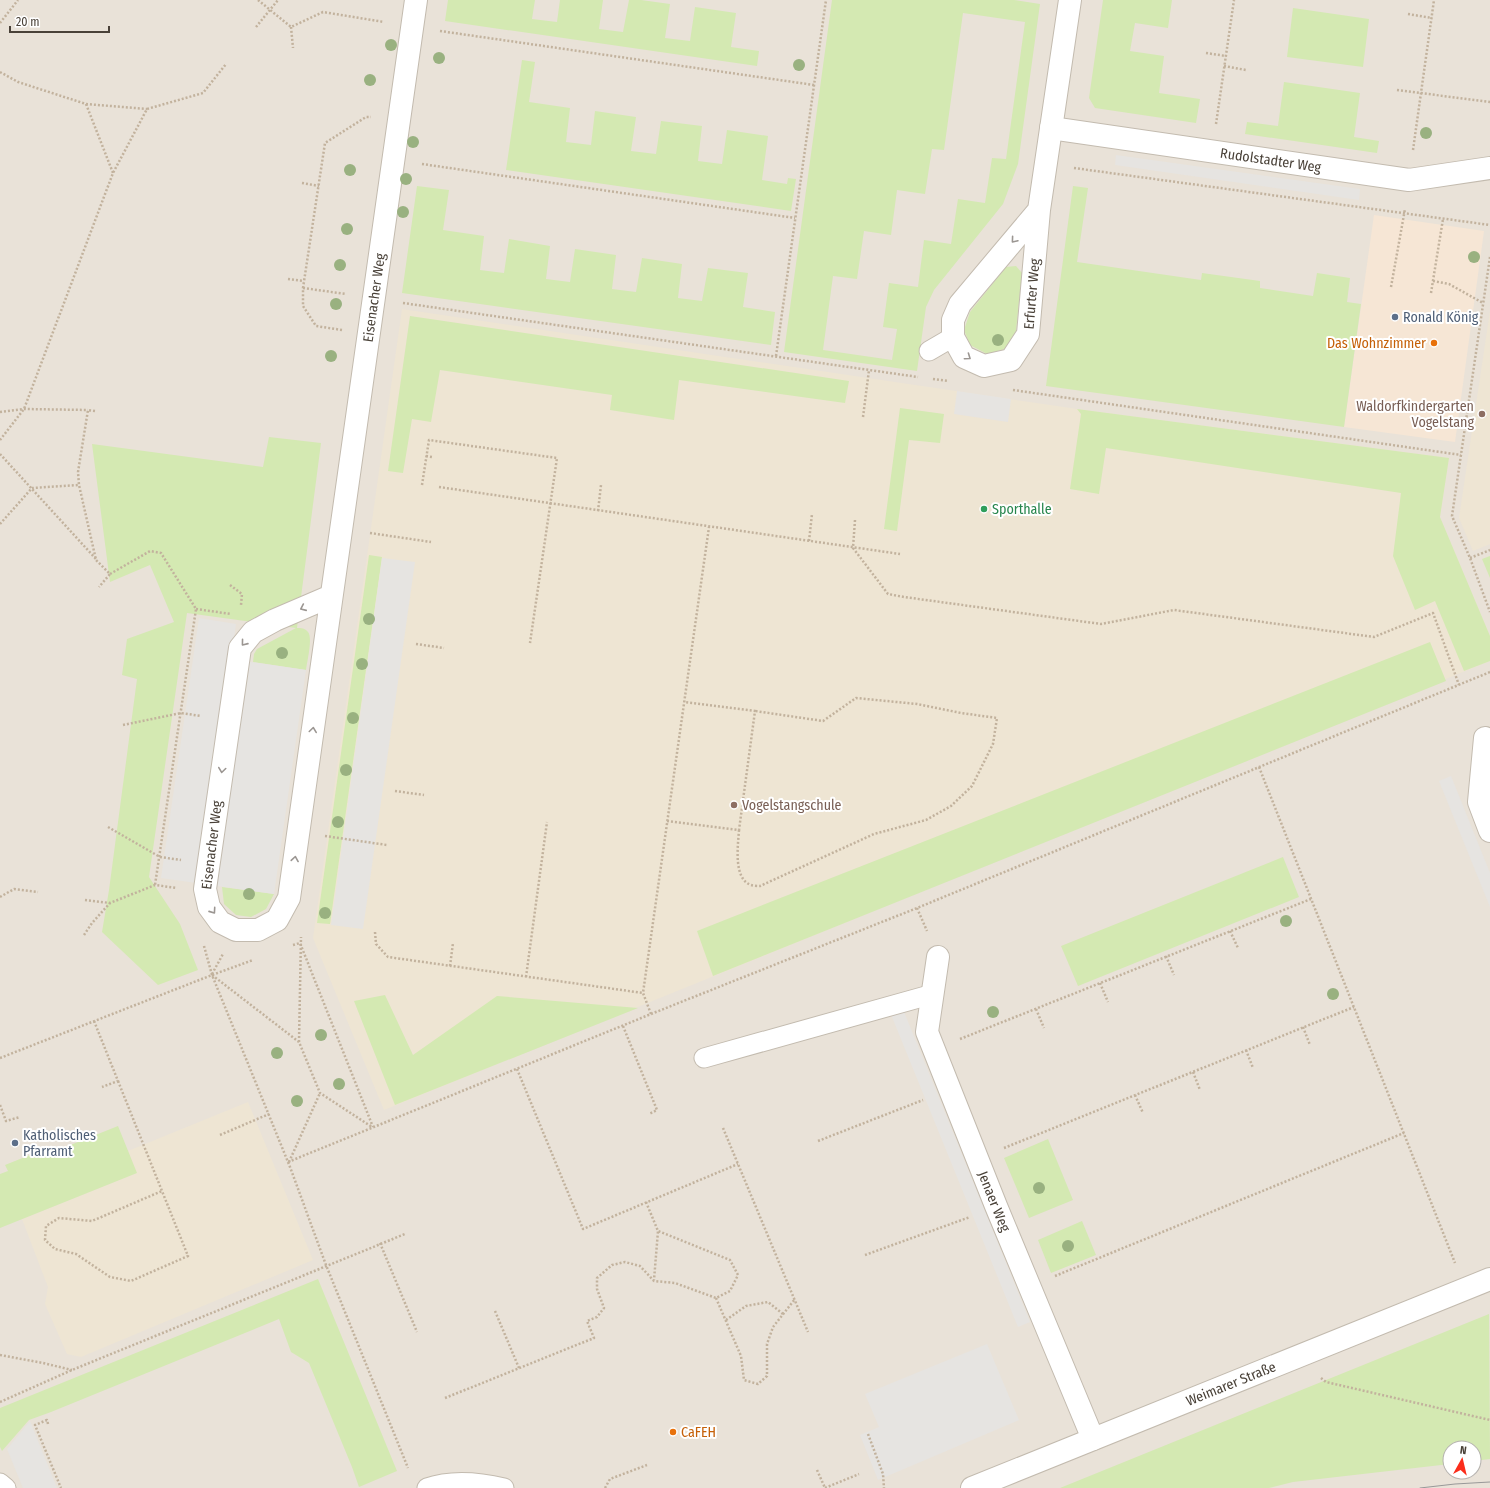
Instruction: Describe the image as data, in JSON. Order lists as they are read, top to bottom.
{
  "streets": {
    "street": [
      "Rudolstadter Weg",
      "Erfurter Weg",
      "Eisenacher Weg",
      "Jenaer Weg",
      "Weimarer Straße"
    ]
  },
  "crossings": [
    ["Rudolstadter Weg", "Erfurter Weg"],
    ["Jenaer Weg", "Weimarer Straße"]
  ],
  "places": [
    "Ronald König",
    "Das Wohnzimmer",
    "Waldorfkindergarten Vogelstang",
    "Sporthalle",
    "Vogelstangschule",
    "Katholisches Pfarramt",
    "CaFEH"
  ],
  "scale_bar": "20 m",
  "north": "top"
}
